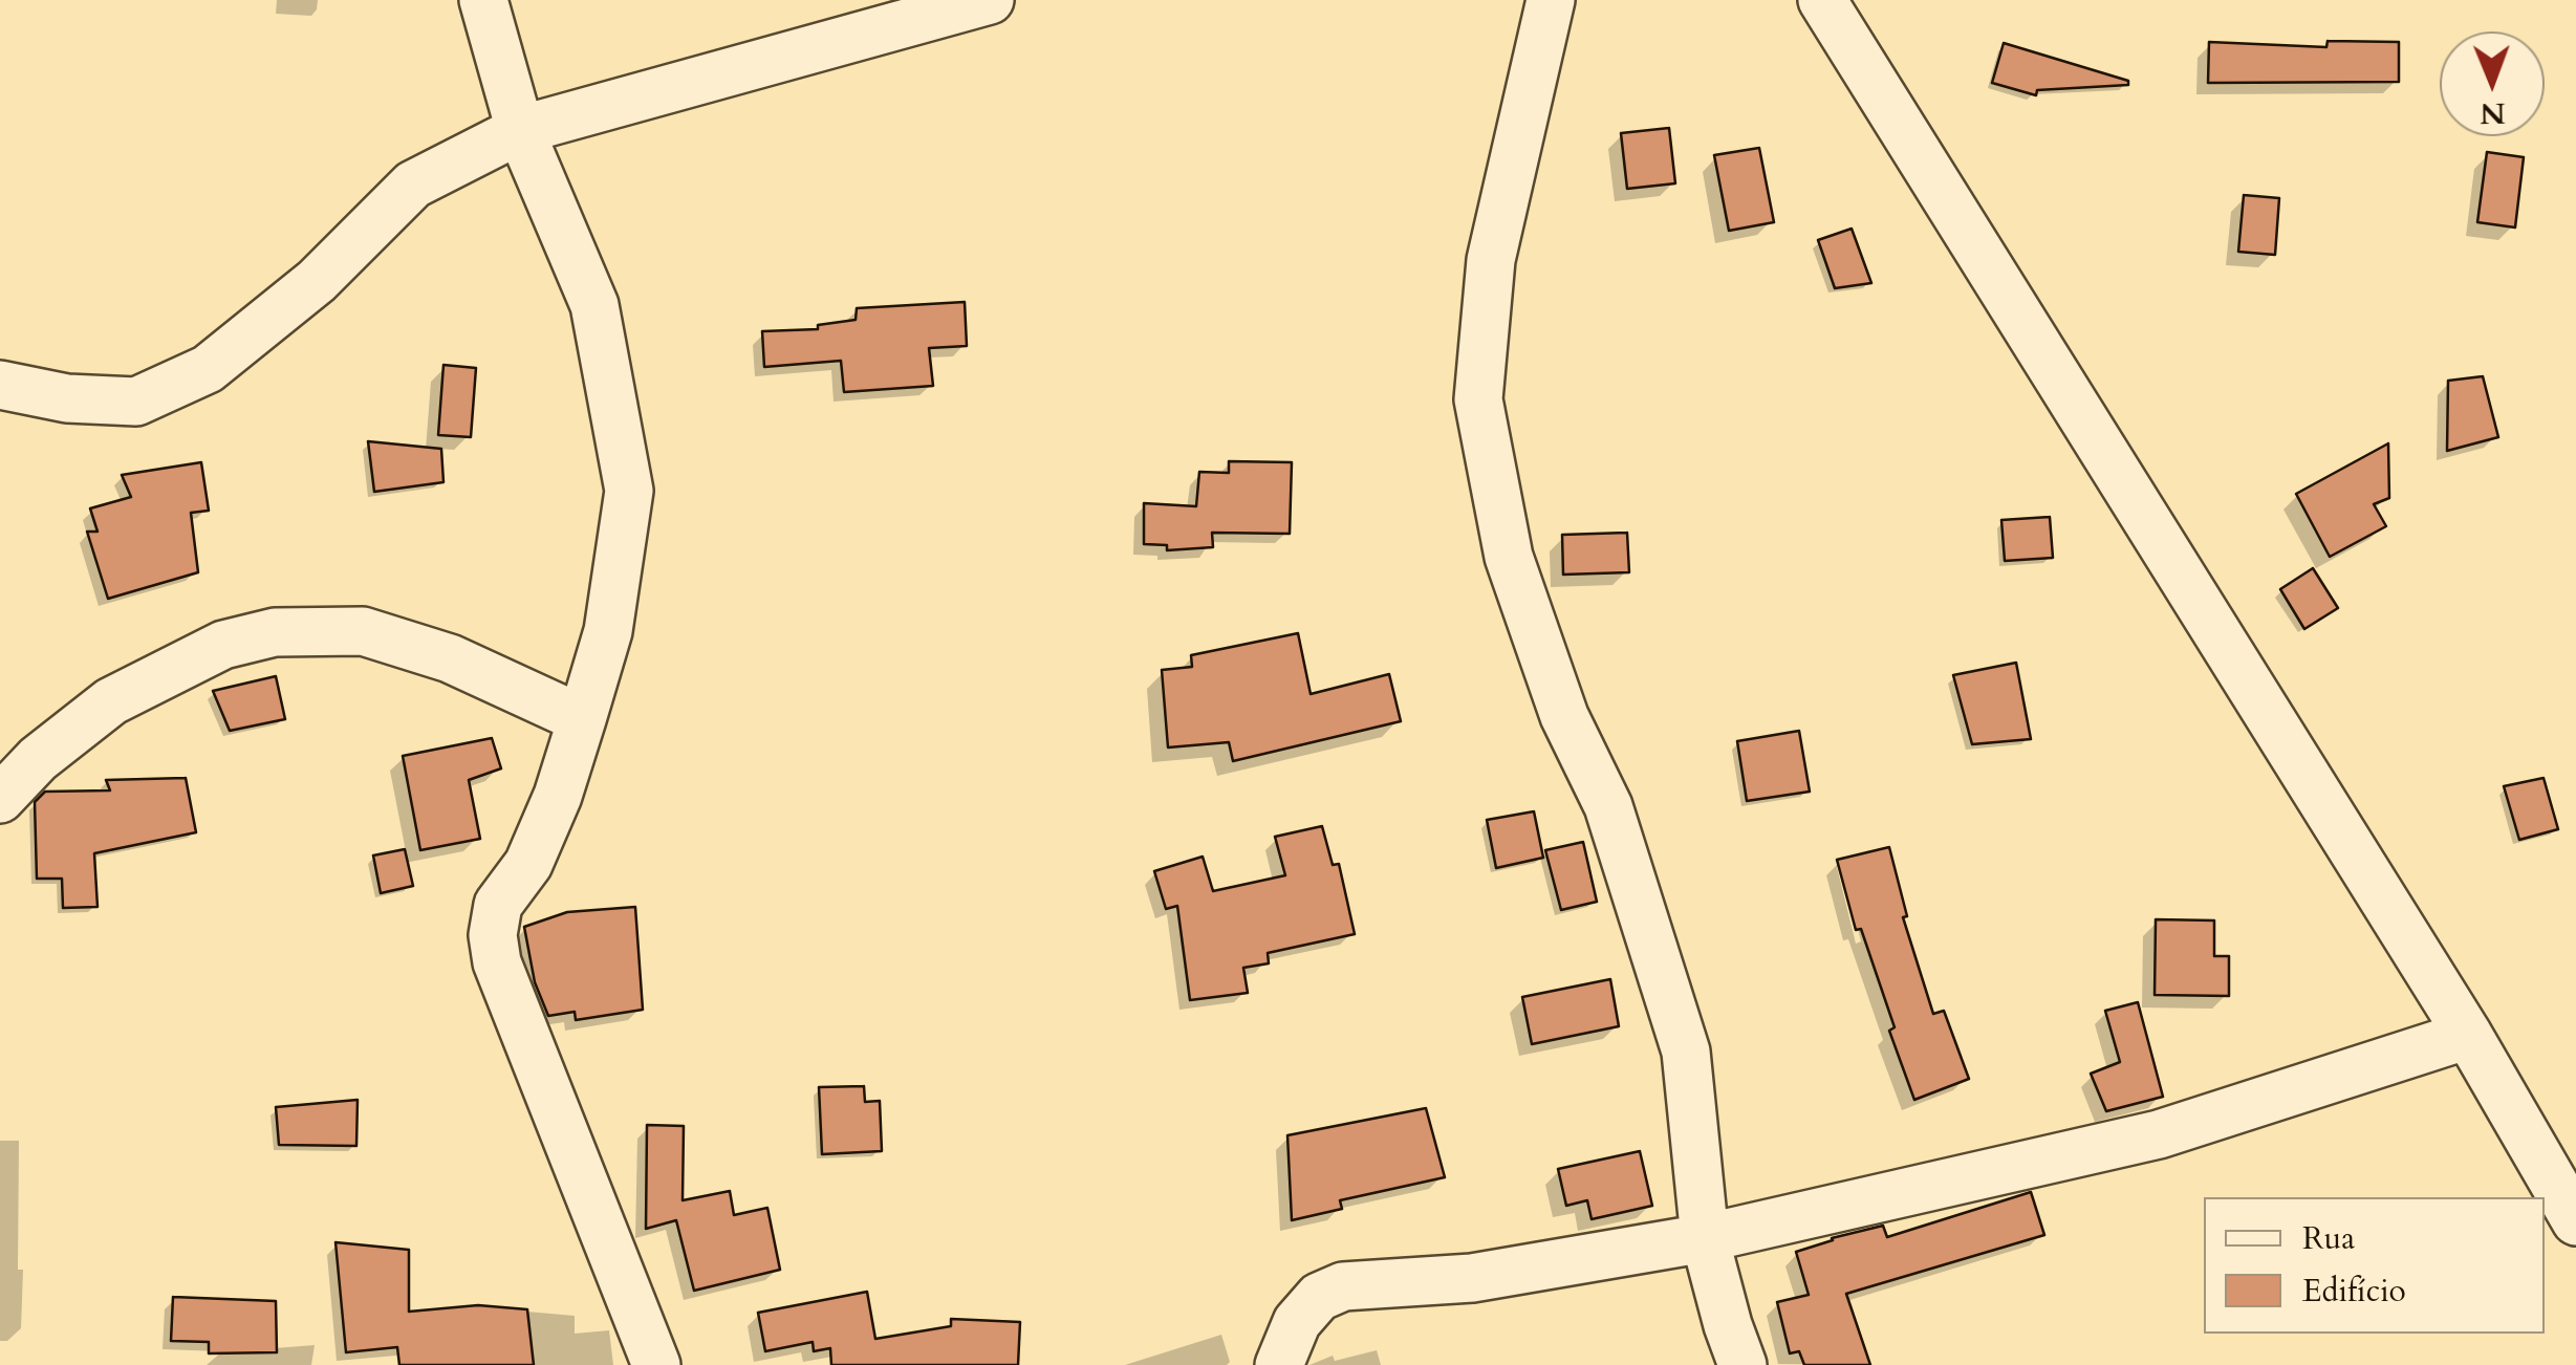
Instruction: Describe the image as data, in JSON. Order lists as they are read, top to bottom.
{
  "legend": ["Rua", "Edifício"],
  "north": "bottom"
}
